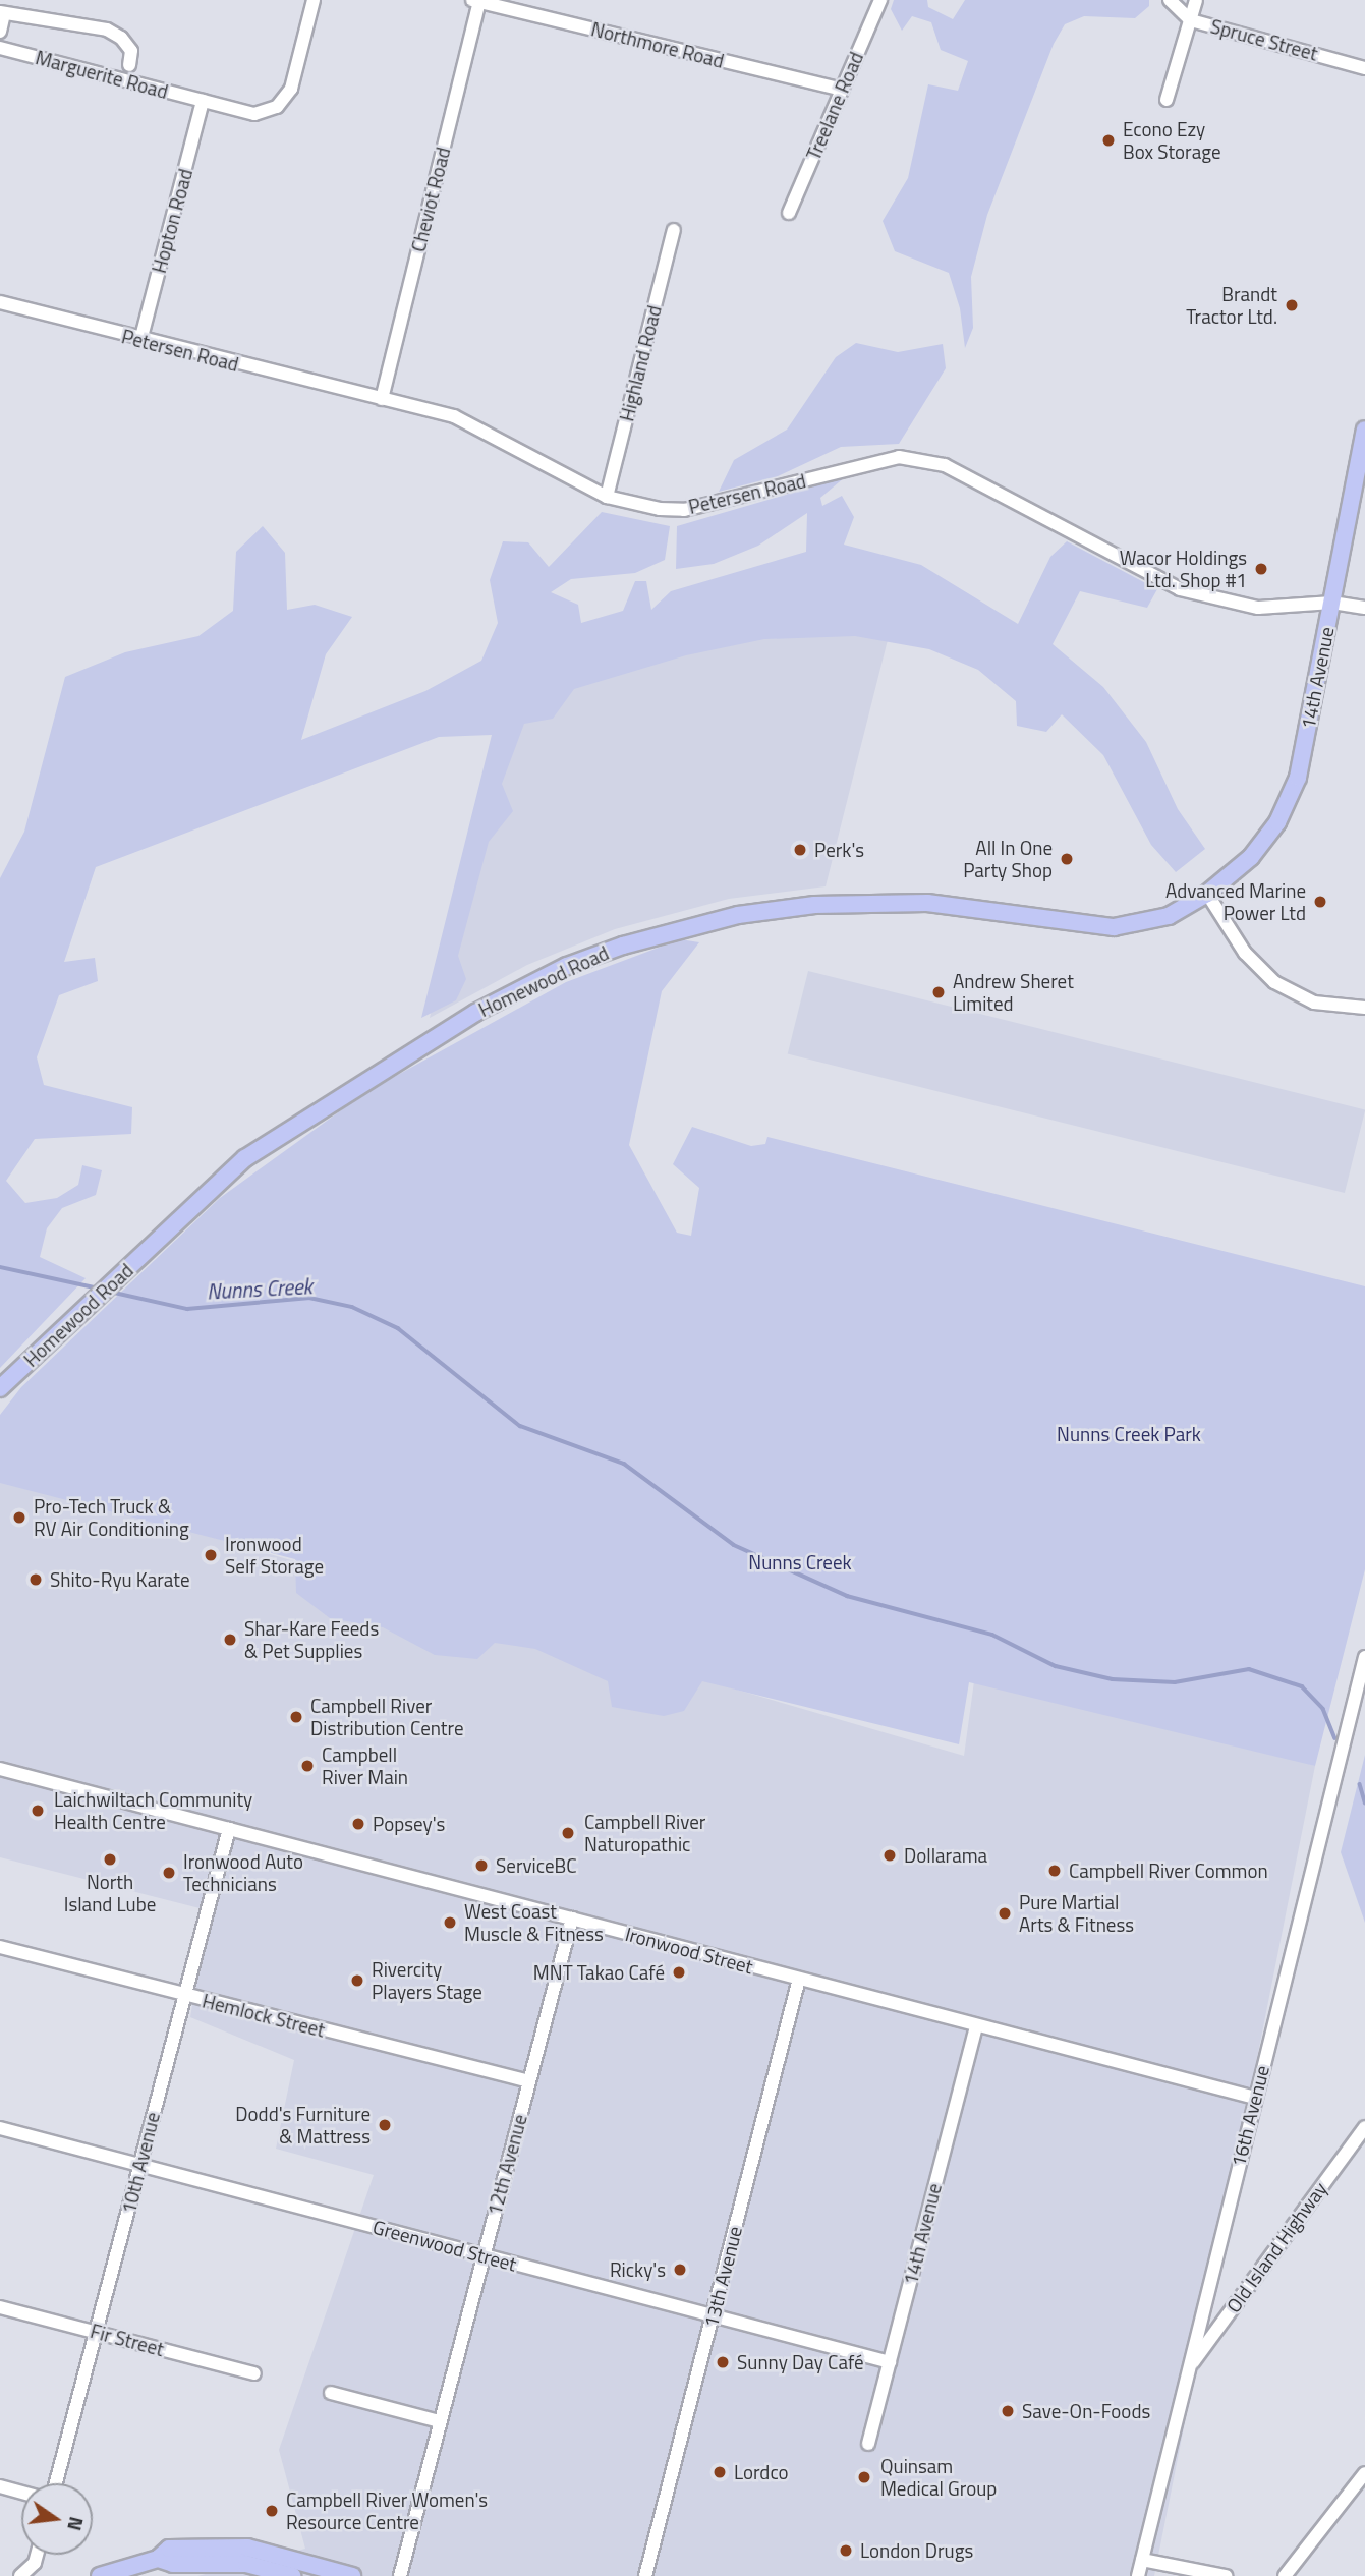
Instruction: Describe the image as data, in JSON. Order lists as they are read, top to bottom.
{
  "streets": {
    "main road": ["14th Avenue", "Homewood Road"],
    "street": [
      "Spruce Street",
      "Northmore Road",
      "Marguerite Road",
      "Treelane Road",
      "Cheviot Road",
      "Hopton Road",
      "Petersen Road",
      "Highland Road",
      "Ironwood Street",
      "Hemlock Street",
      "16th Avenue",
      "10th Avenue",
      "12th Avenue",
      "Greenwood Street",
      "Old Island Highway",
      "13th Avenue",
      "Fir Street"
    ]
  },
  "crossings": [
    ["Northmore Road", "Treelane Road"],
    ["Northmore Road", "Cheviot Road"],
    ["Marguerite Road", "Hopton Road"],
    ["Cheviot Road", "Petersen Road"],
    ["Hopton Road", "Petersen Road"],
    ["Petersen Road", "Highland Road"],
    ["Petersen Road", "14th Avenue"],
    ["14th Avenue", "Homewood Road"],
    ["14th Avenue", "Ironwood Street"],
    ["14th Avenue", "Greenwood Street"],
    ["Ironwood Street", "16th Avenue"],
    ["Ironwood Street", "10th Avenue"],
    ["Ironwood Street", "12th Avenue"],
    ["Ironwood Street", "13th Avenue"],
    ["Hemlock Street", "10th Avenue"],
    ["Hemlock Street", "12th Avenue"],
    ["16th Avenue", "Old Island Highway"],
    ["10th Avenue", "Greenwood Street"],
    ["10th Avenue", "Fir Street"],
    ["12th Avenue", "Greenwood Street"],
    ["Greenwood Street", "13th Avenue"]
  ],
  "water": ["Nunns Creek"],
  "parks": ["Nunns Creek Park", "Nunns Creek"],
  "places": [
    "Econo Ezy Box Storage",
    "Brandt Tractor Ltd.",
    "Wacor Holdings Ltd. Shop #1",
    "Perk's",
    "All In One Party Shop",
    "Advanced Marine Power Ltd",
    "Andrew Sheret Limited",
    "Pro-Tech Truck & RV Air Conditioning",
    "Ironwood Self Storage",
    "Shito-Ryu Karate",
    "Shar-Kare Feeds & Pet Supplies",
    "Campbell River Distribution Centre",
    "Campbell River Main",
    "Laichwiltach Community Health Centre",
    "Popsey's",
    "Campbell River Naturopathic",
    "Dollarama",
    "North Island Lube",
    "ServiceBC",
    "Campbell River Common",
    "Ironwood Auto Technicians",
    "Pure Martial Arts & Fitness",
    "West Coast Muscle & Fitness",
    "MNT Takao Café",
    "Rivercity Players Stage",
    "Dodd's Furniture & Mattress",
    "Ricky's",
    "Sunny Day Café",
    "Save-On-Foods",
    "Lordco",
    "Quinsam Medical Group",
    "Campbell River Women's Resource Centre",
    "London Drugs"
  ],
  "north": "right"
}
